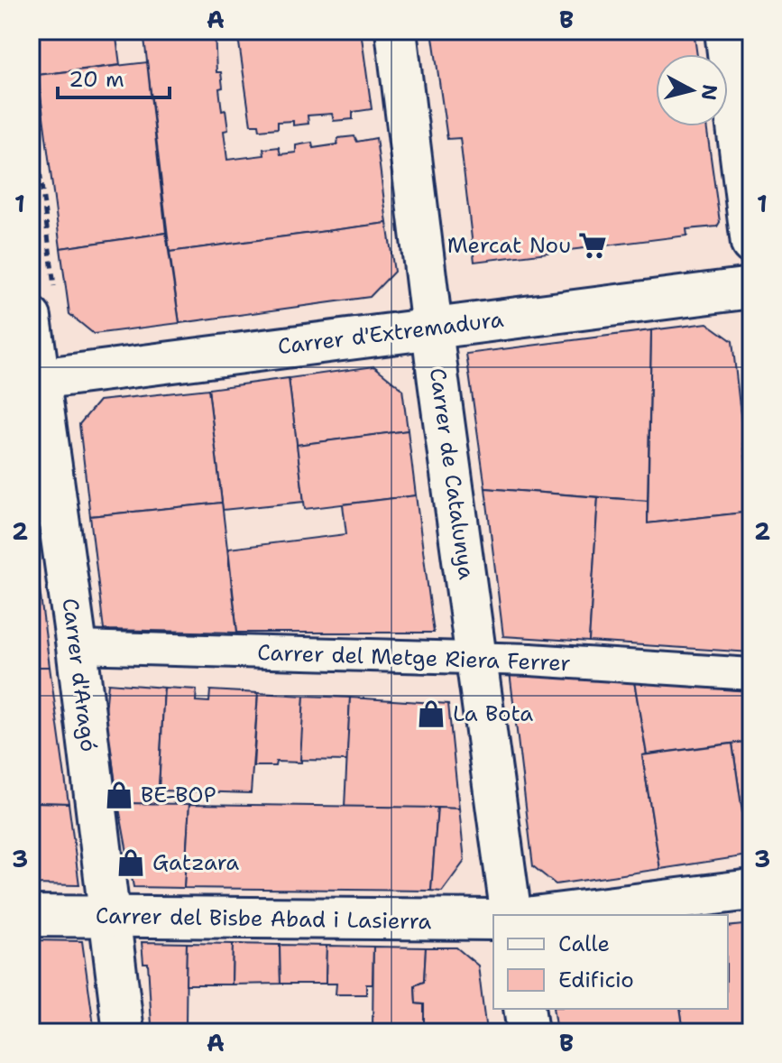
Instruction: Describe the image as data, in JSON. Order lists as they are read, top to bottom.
{
  "streets": {
    "street": [
      "Carrer d'Extremadura",
      "Carrer de Catalunya",
      "Carrer del Metge Riera Ferrer",
      "Carrer d'Aragó",
      "Carrer del Bisbe Abad i Lasierra"
    ]
  },
  "crossings": [
    ["Carrer d'Extremadura", "Carrer de Catalunya"],
    ["Carrer d'Extremadura", "Carrer d'Aragó"],
    ["Carrer de Catalunya", "Carrer del Metge Riera Ferrer"],
    ["Carrer del Metge Riera Ferrer", "Carrer d'Aragó"],
    ["Carrer d'Aragó", "Carrer del Bisbe Abad i Lasierra"]
  ],
  "places": {
    "supermarket": ["Mercat Nou"],
    "shop": ["La Bota", "BE-BOP", "Gatzara"]
  },
  "legend": ["Calle", "Edificio"],
  "scale_bar": "20 m",
  "north": "right",
  "grid": {
    "columns": ["A", "B"],
    "rows": ["1", "2", "3"]
  }
}
